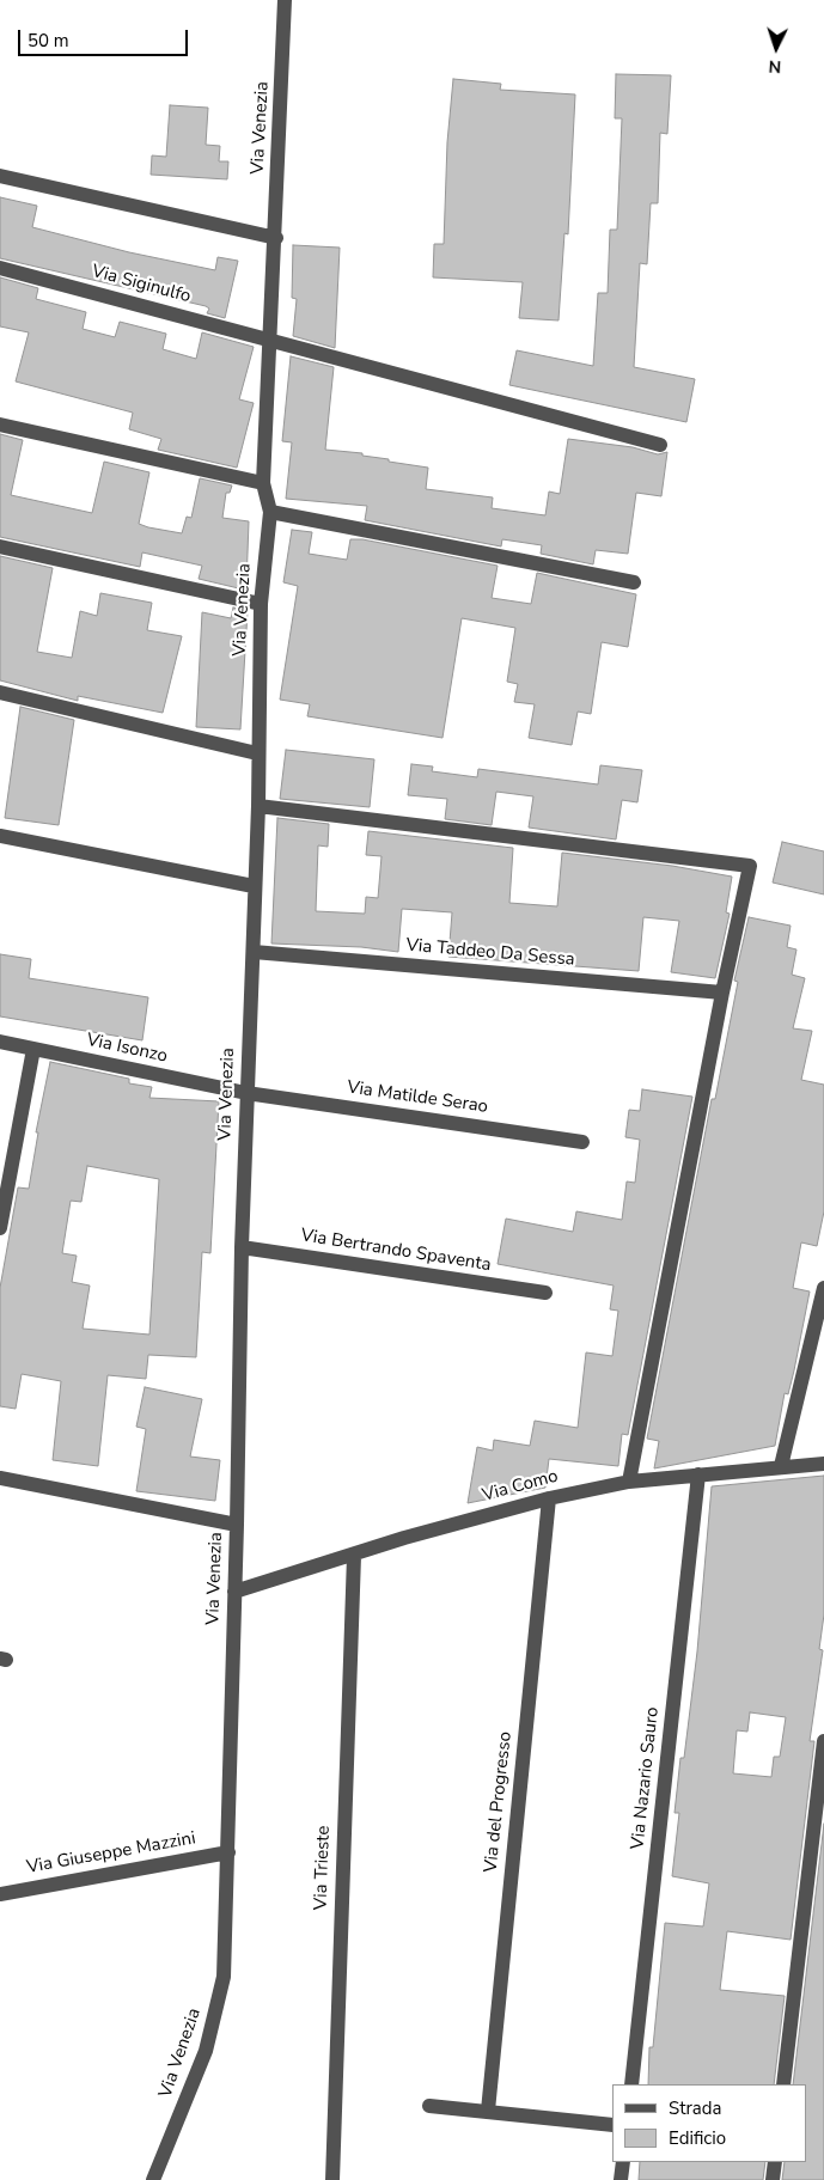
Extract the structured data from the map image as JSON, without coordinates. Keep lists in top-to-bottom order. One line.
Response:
{"streets":{"street":["Via Venezia","Via Siginulfo","Via Taddeo Da Sessa","Via Isonzo","Via Matilde Serao","Via Bertrando Spaventa","Via Como","Via Nazario Sauro","Via del Progresso","Via Giuseppe Mazzini","Via Trieste"]},"crossings":[["Via Venezia","Via Siginulfo"],["Via Venezia","Via Taddeo Da Sessa"],["Via Venezia","Via Isonzo"],["Via Venezia","Via Matilde Serao"],["Via Venezia","Via Bertrando Spaventa"],["Via Venezia","Via Como"],["Via Venezia","Via Giuseppe Mazzini"],["Via Isonzo","Via Matilde Serao"],["Via Como","Via Nazario Sauro"],["Via Como","Via del Progresso"],["Via Como","Via Trieste"]],"legend":["Strada","Edificio"],"scale_bar":"50 m","north":"bottom"}
